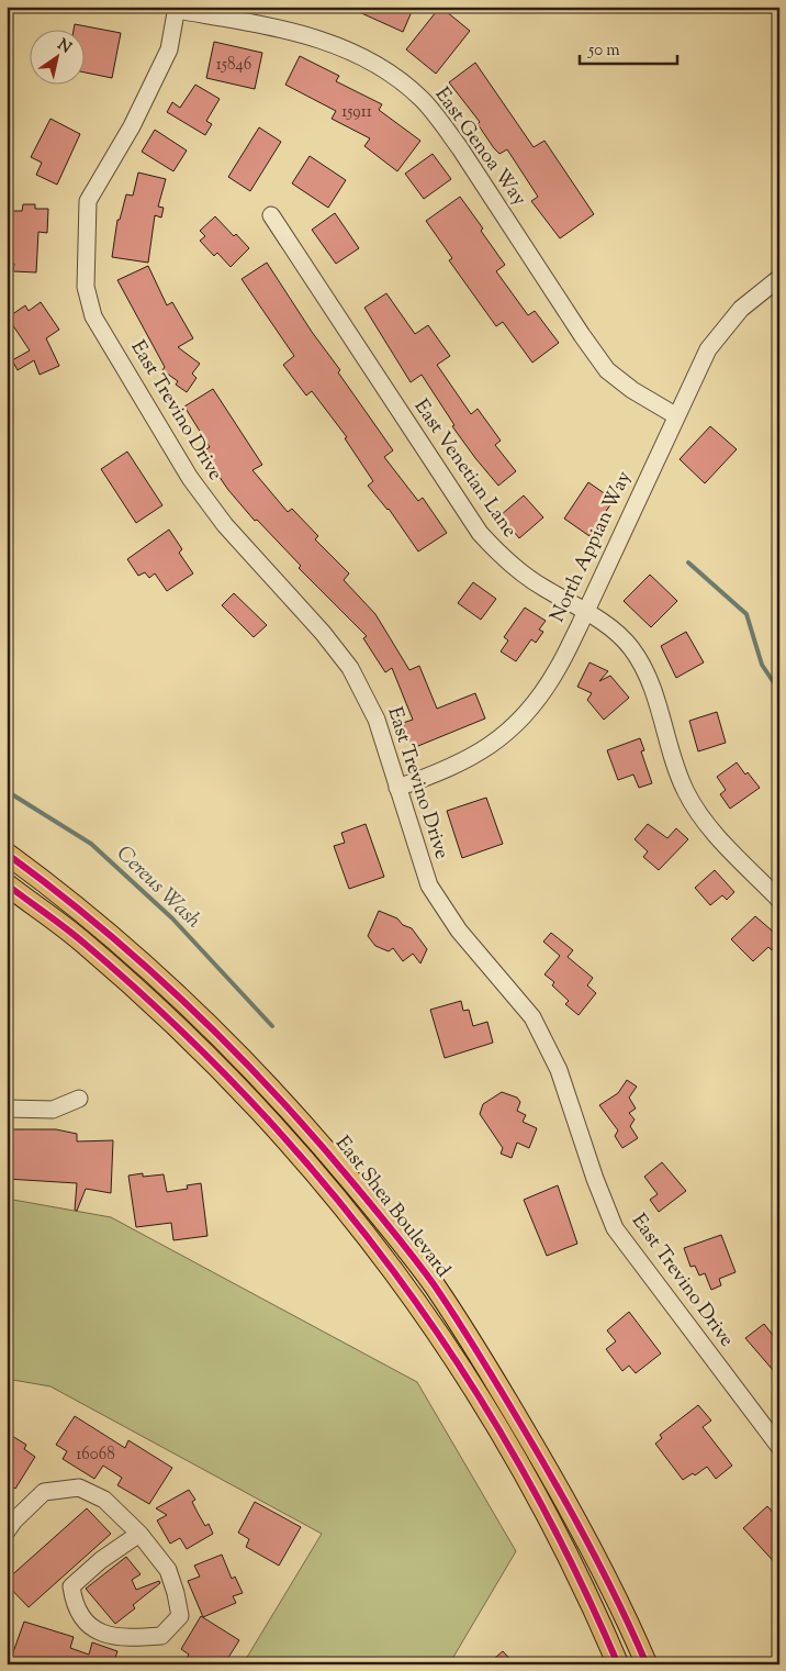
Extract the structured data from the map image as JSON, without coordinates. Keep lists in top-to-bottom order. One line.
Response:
{"streets":{"main road":["East Shea Boulevard"],"street":["East Genoa Way","East Trevino Drive","East Venetian Lane","North Appian Way"]},"crossings":[["East Genoa Way","East Trevino Drive"],["East Genoa Way","North Appian Way"],["East Trevino Drive","North Appian Way"],["East Venetian Lane","North Appian Way"]],"water":["Cereus Wash"],"house_numbers":["15846","15911","16068"],"scale_bar":"50 m","north":"top right"}
